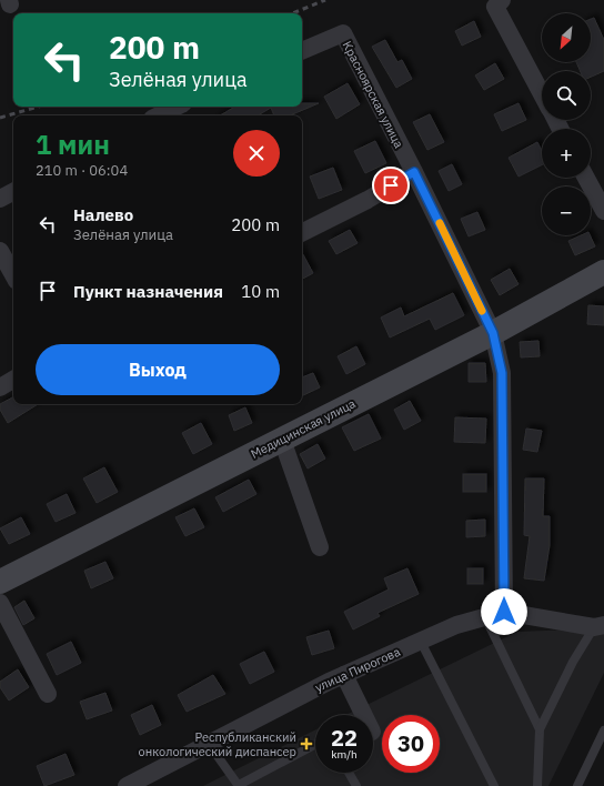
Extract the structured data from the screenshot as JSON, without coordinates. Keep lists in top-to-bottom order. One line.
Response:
{"streets":{"street":["Красноярская улица","Медицинская улица","улица Пирогова"]},"crossings":[["Красноярская улица","Медицинская улица"],["Красноярская улица","улица Пирогова"]],"places":{"health":["Республиканский онкологический диспансер"]},"north":"bottom left","page":{"map_buttons":["+","−"],"turn":["200 m","Зелёная улица"],"heading":["1 мин","210 m · 06:04"],"list":[{"name":"Налево","note":"Зелёная улица","value":"200 m"},{"name":"Пункт назначения","value":"10 m"}],"buttons":"Выход","speed":"22 km/h","limit":"30"}}
